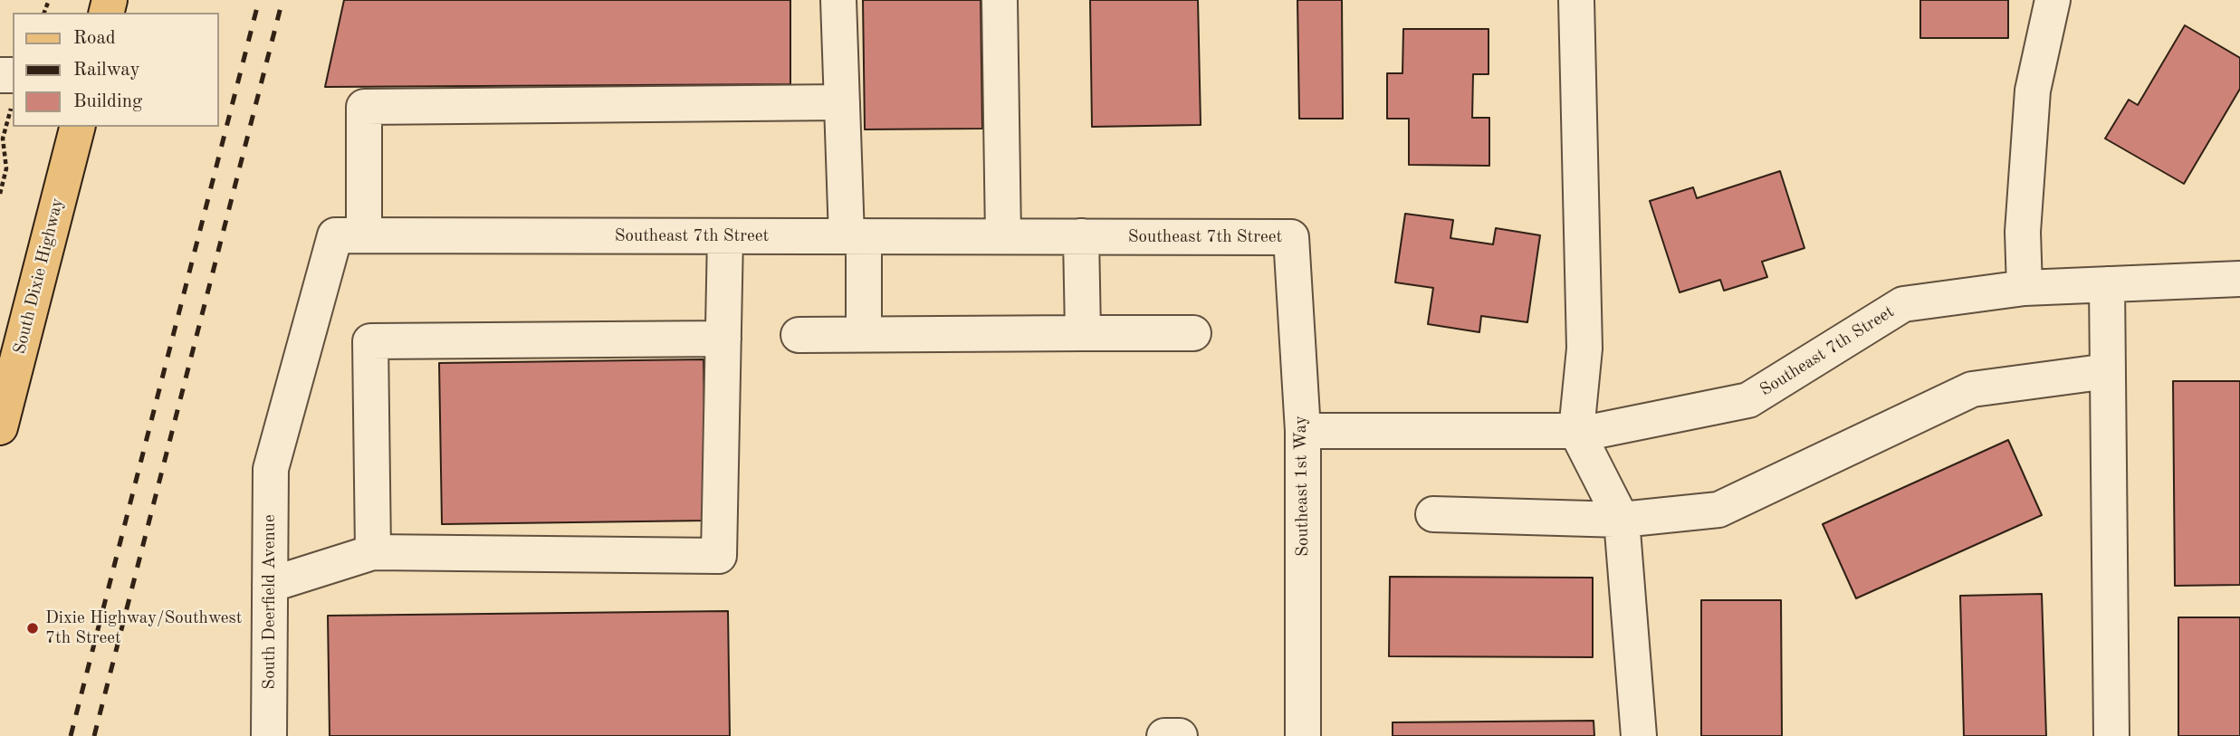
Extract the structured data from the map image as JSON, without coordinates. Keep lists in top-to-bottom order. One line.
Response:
{"streets":{"main road":["South Dixie Highway"],"street":["Southeast 7th Street","Southeast 1st Way","South Deerfield Avenue"]},"crossings":[["Southeast 7th Street","Southeast 1st Way"],["Southeast 7th Street","South Deerfield Avenue"]],"places":["Dixie Highway/Southwest 7th Street"],"legend":["Road","Railway","Building"]}
